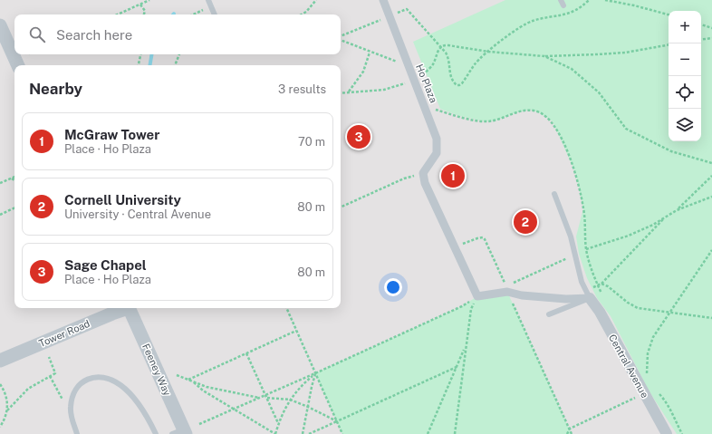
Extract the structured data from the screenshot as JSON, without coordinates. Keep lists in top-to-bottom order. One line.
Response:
{"streets":{"street":["Ho Plaza","Tower Road","Central Avenue","Feeney Way"]},"page":{"map_buttons":["+","−"],"search":"Search here","heading":["Nearby","3 results"],"list":[{"mark":"1","name":"McGraw Tower","note":"Place · Ho Plaza","value":"70 m"},{"mark":"2","name":"Cornell University","note":"University · Central Avenue","value":"80 m"},{"mark":"3","name":"Sage Chapel","note":"Place · Ho Plaza","value":"80 m"}],"pins":["3","1","2"]}}
